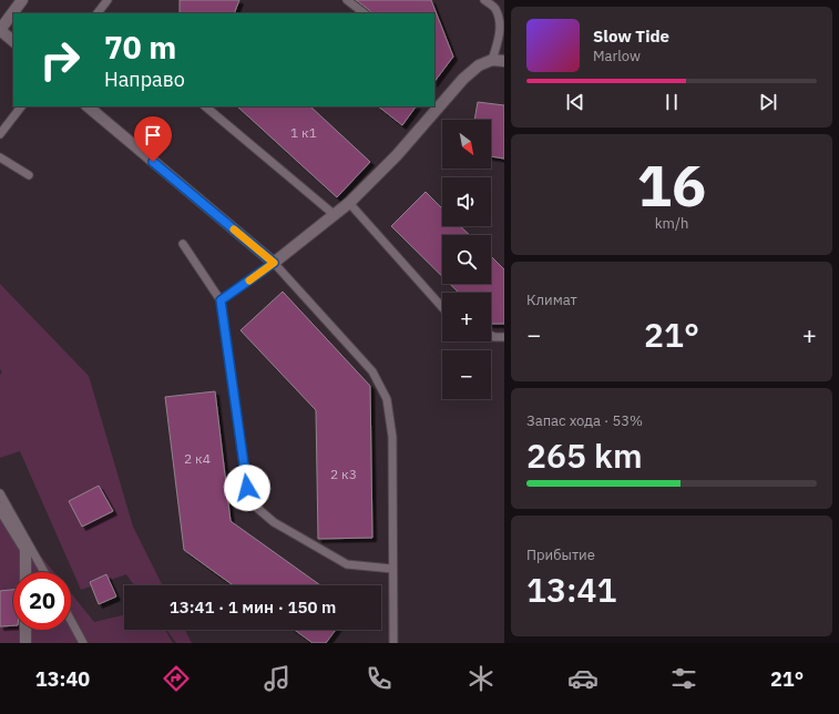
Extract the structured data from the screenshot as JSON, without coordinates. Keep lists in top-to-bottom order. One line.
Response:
{"house_numbers":["1 к1","2 к4","2 к3"],"north":"bottom right","page":{"turn":["70 m","Направо"],"song":["Slow Tide","Marlow"],"map_buttons":["+","−"],"tile":[["16","km/h"],"Климат",["Запас хода · 53%","265 km"],["Прибытие","13:41"]],"heat":["−","21°","+"],"limit":"20","trip":"13:41 · 1 мин · 150 m","tabs":["13:40","21°"]}}
